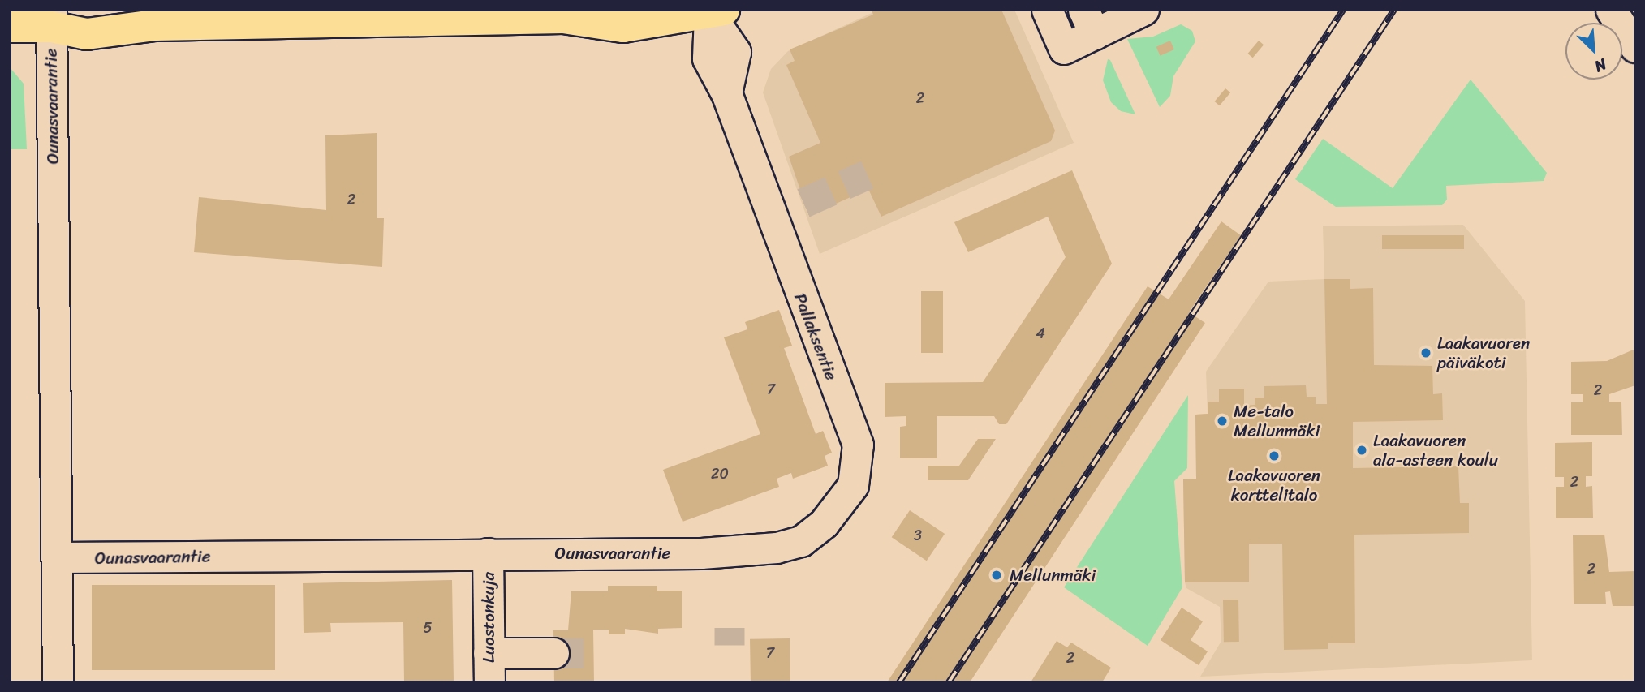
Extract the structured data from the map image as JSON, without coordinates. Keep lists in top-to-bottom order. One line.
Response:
{"streets":{"street":["Ounasvaarantie","Pallaksentie","Luostonkuja"]},"crossings":[["Ounasvaarantie","Pallaksentie"],["Ounasvaarantie","Luostonkuja"]],"places":["Laakavuoren päiväkoti","Me-talo Mellunmäki","Laakavuoren ala-asteen koulu","Laakavuoren korttelitalo","Mellunmäki"],"house_numbers":["2","2","4","7","2","20","2","3","2","5","7","2"],"north":"bottom right"}
